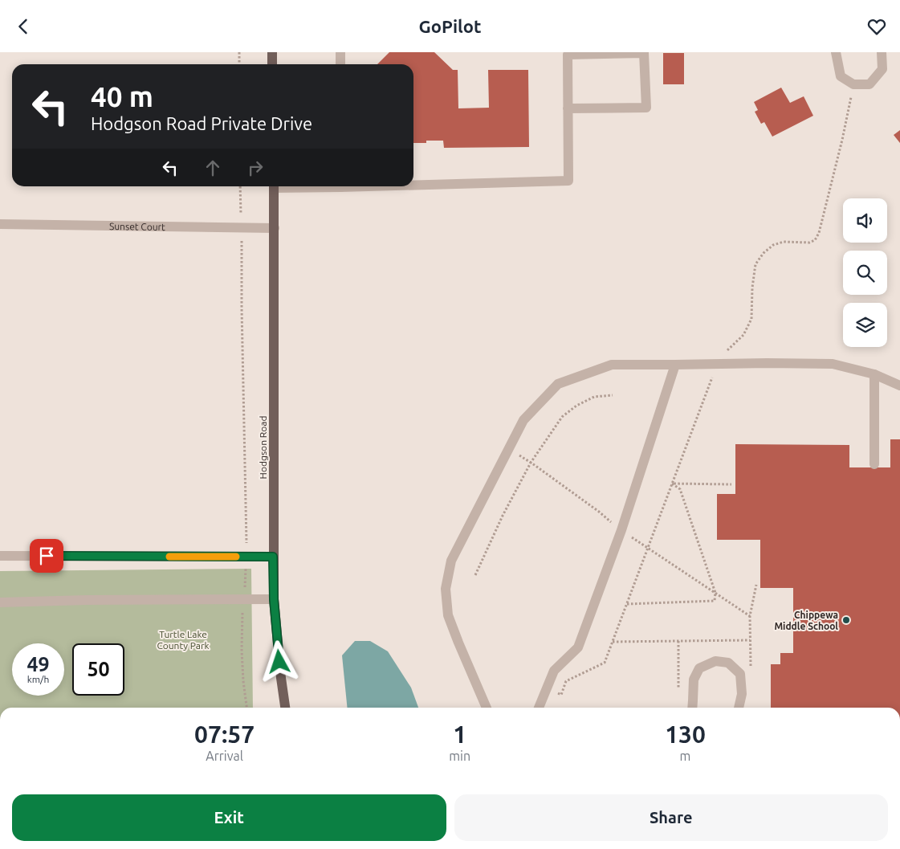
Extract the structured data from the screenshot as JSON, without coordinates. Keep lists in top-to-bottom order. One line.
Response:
{"streets":{"main road":["Hodgson Road"],"street":["Sunset Court"]},"crossings":[["Sunset Court","Hodgson Road"]],"parks":["Turtle Lake County Park"],"places":["Chippewa Middle School"],"page":{"header":"GoPilot","turn":["40 m","Hodgson Road Private Drive"],"speed":"49 km/h","limit":"50","eta":["07:57","Arrival","1","min","130","m"],"buttons":["Exit","Share"]}}
